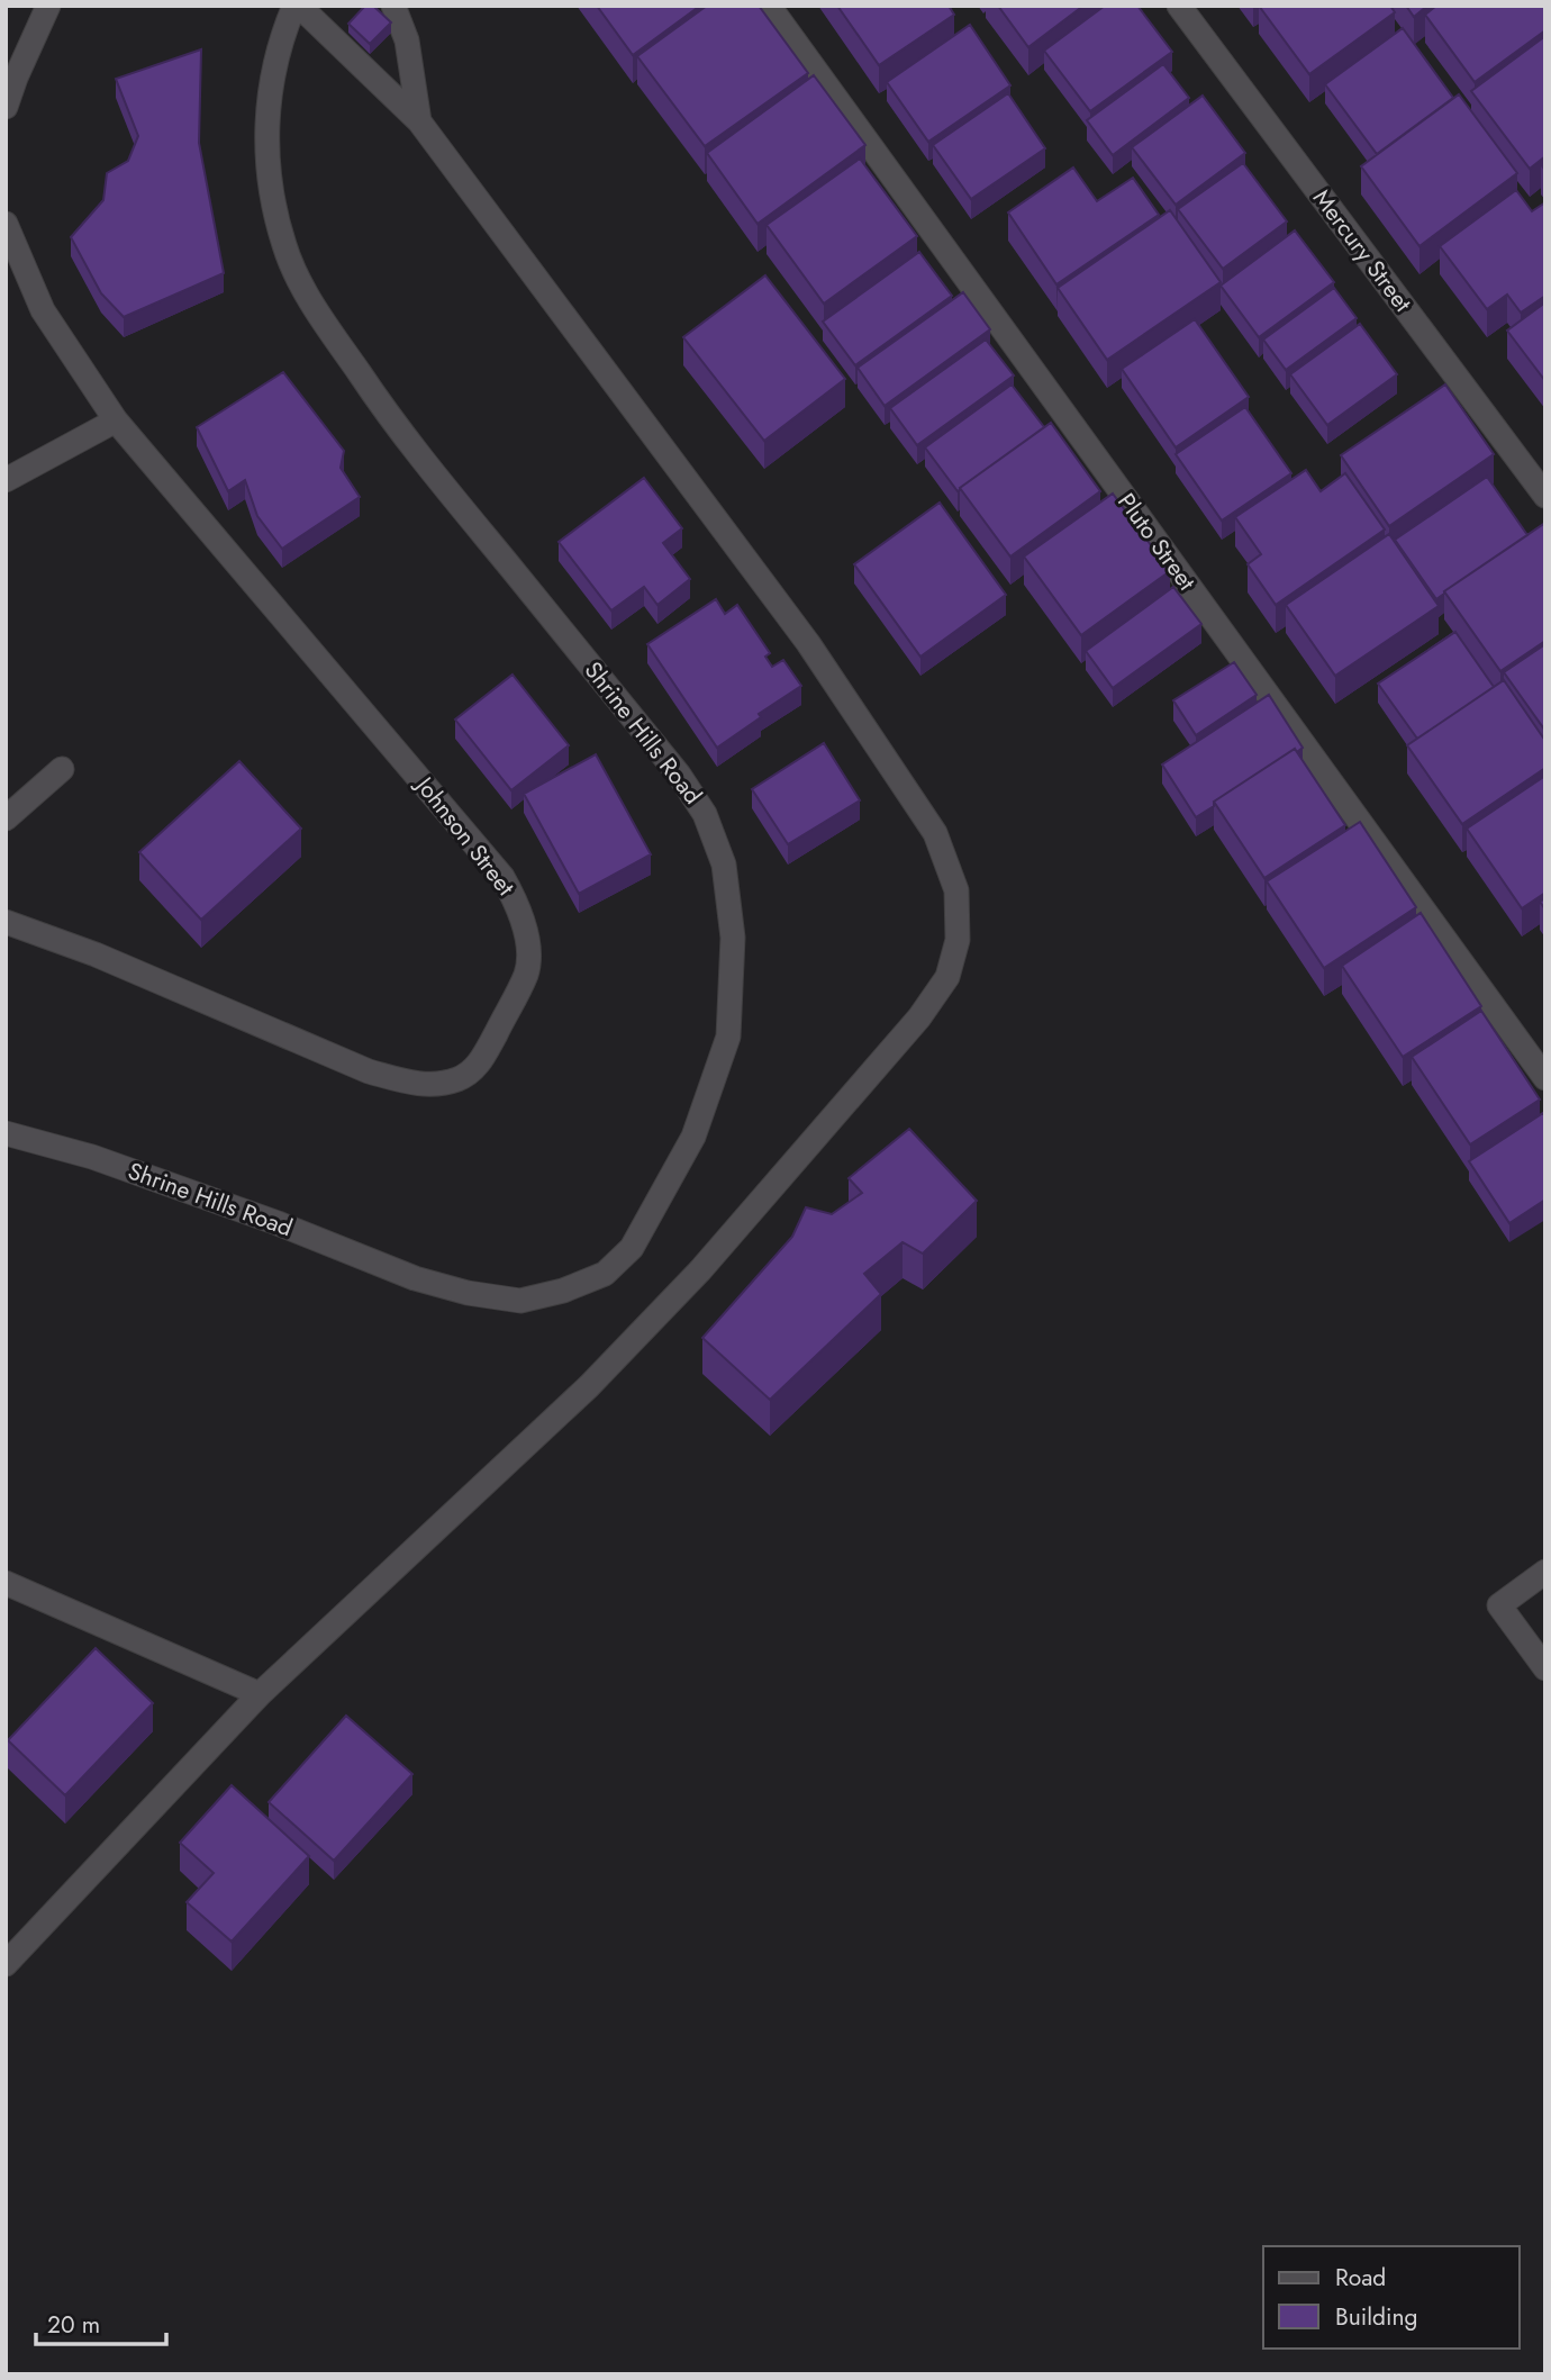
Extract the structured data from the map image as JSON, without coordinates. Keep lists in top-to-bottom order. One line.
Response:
{"streets":{"street":["Mercury Street","Pluto Street","Shrine Hills Road","Johnson Street"]},"legend":["Road","Building"],"scale_bar":"20 m"}
